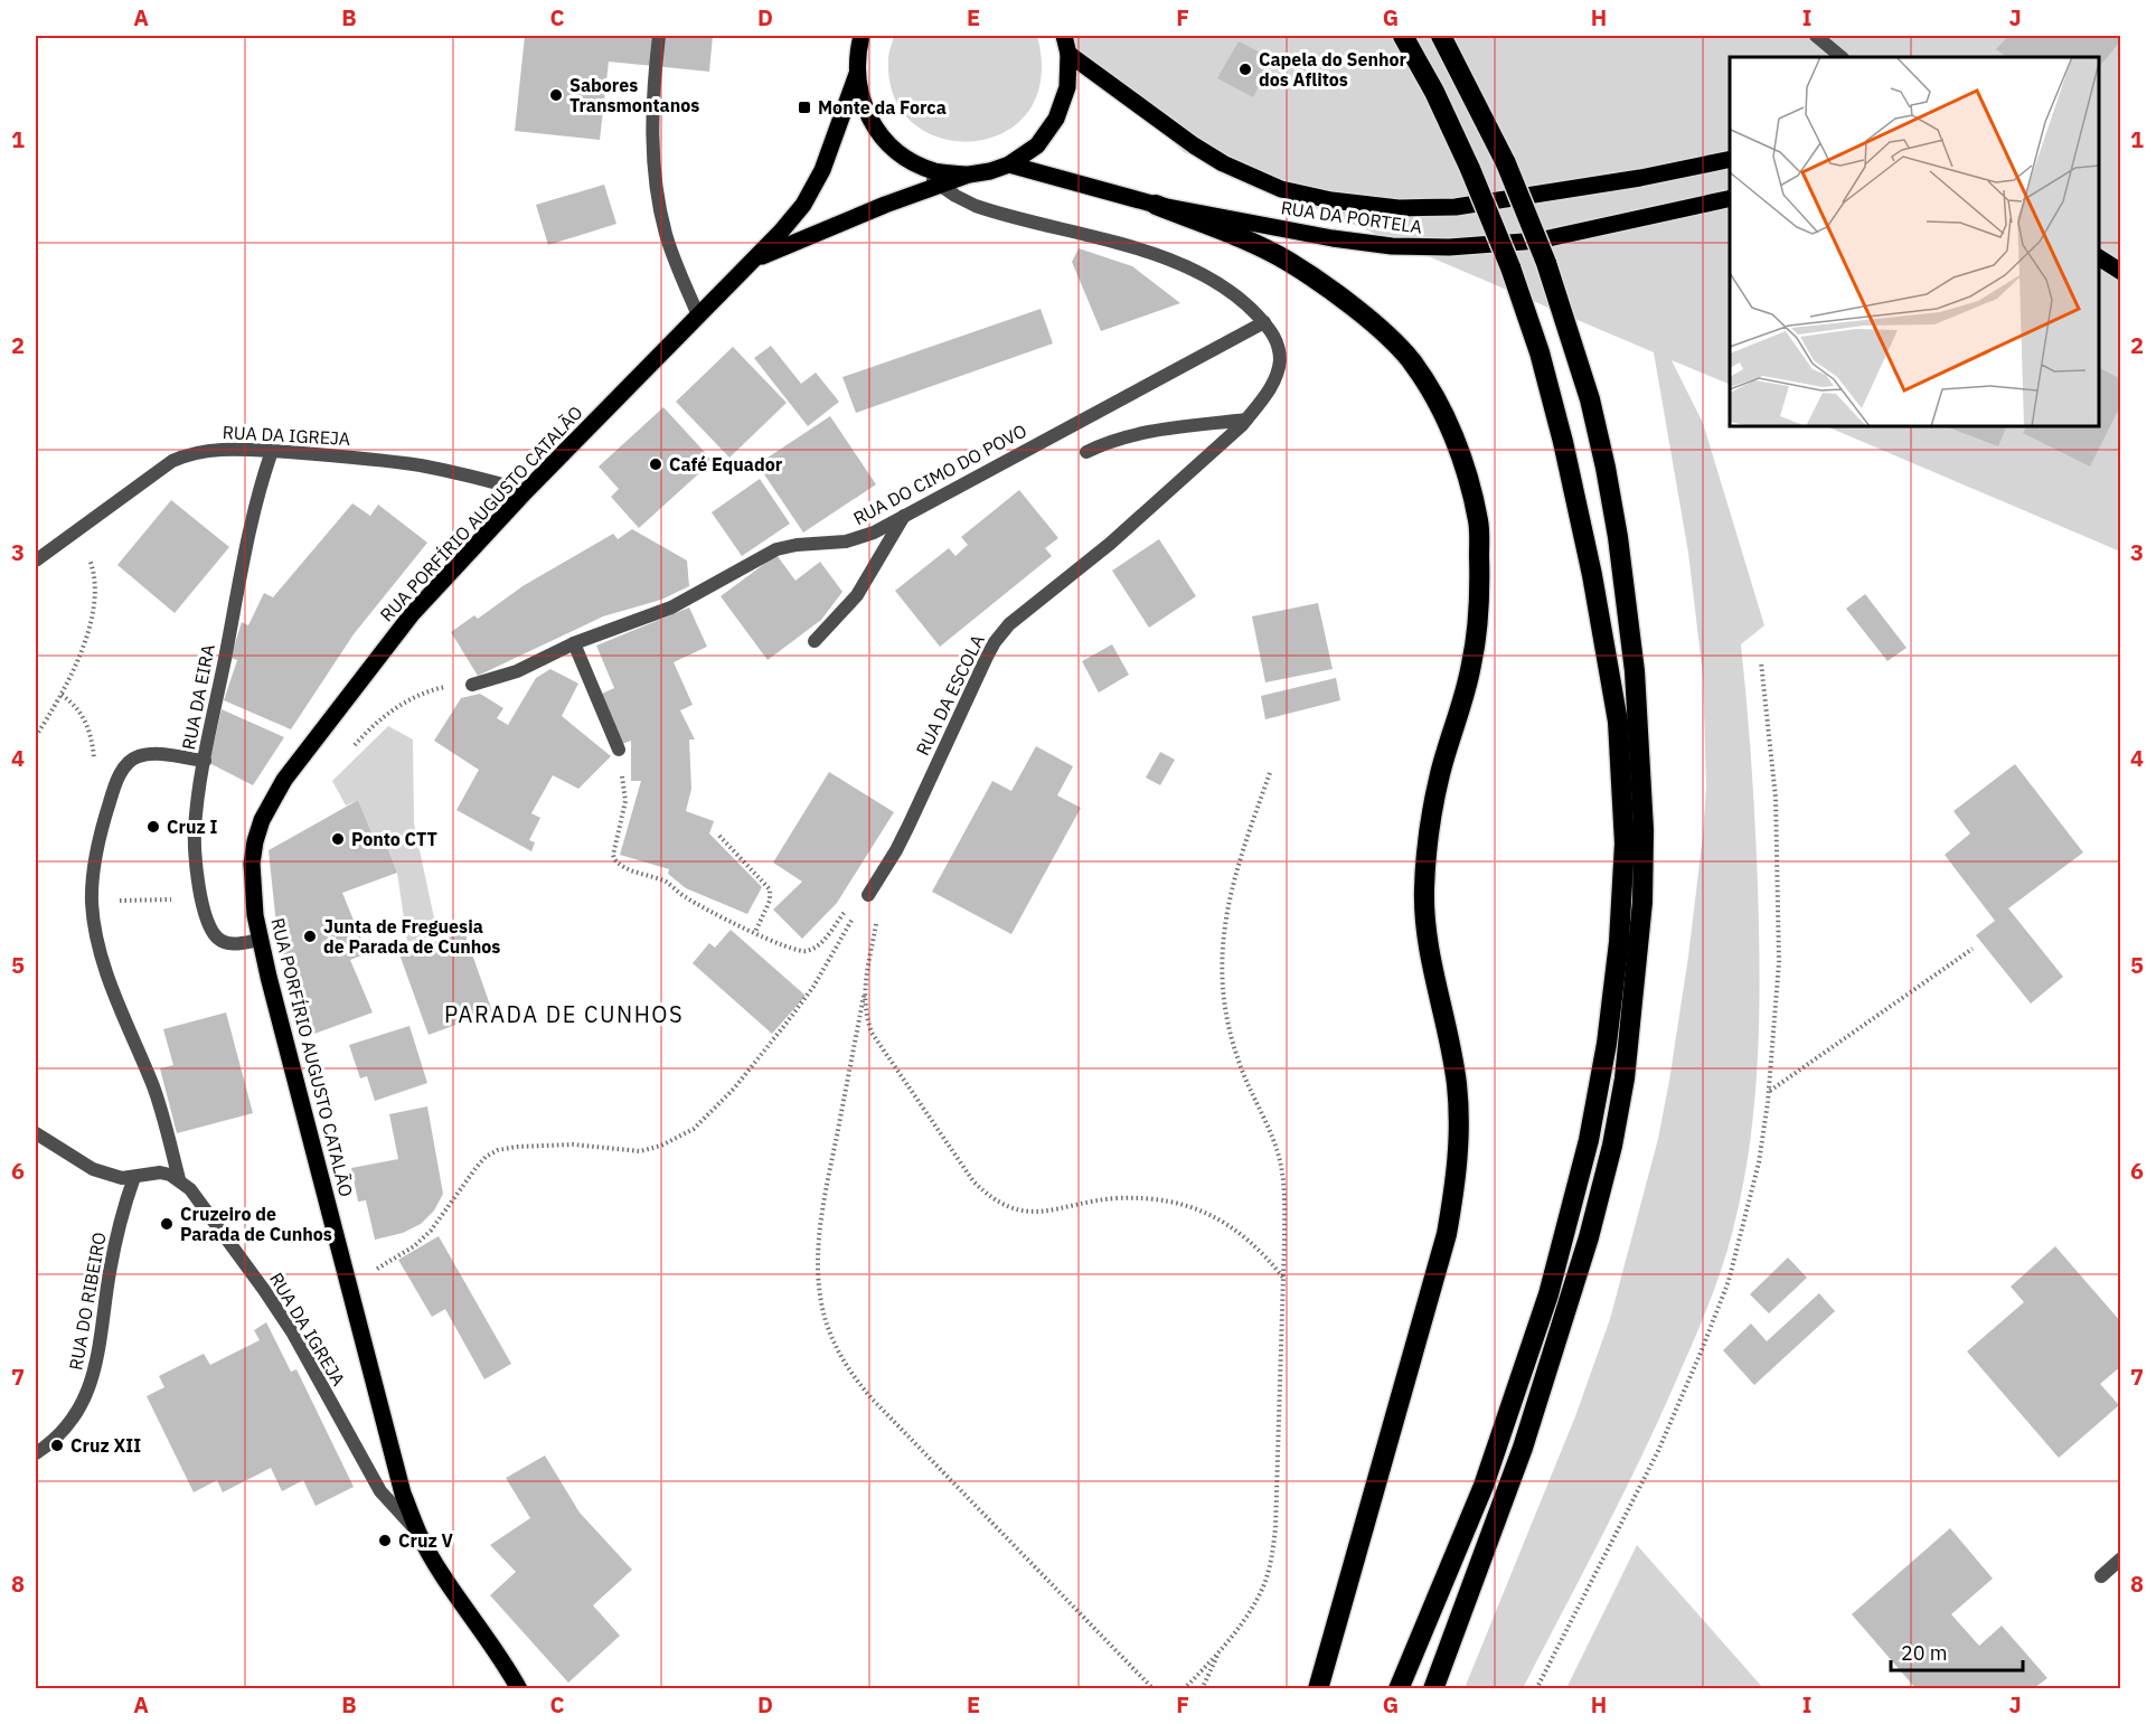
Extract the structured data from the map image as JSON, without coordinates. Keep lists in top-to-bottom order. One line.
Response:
{"streets":{"main road":["RUA DA PORTELA","RUA PORFÍRIO AUGUSTO CATALÃO"],"street":["RUA DA IGREJA","RUA DO CIMO DO POVO","RUA DA ESCOLA","RUA DA EIRA","RUA DO RIBEIRO"]},"crossings":[["RUA DA IGREJA","RUA PORFÍRIO AUGUSTO CATALÃO"],["RUA DA IGREJA","RUA DA EIRA"],["RUA DO CIMO DO POVO","RUA DA ESCOLA"]],"districts":["PARADA DE CUNHOS"],"places":{"other":["Capela do Senhor dos Aflitos","Sabores Transmontanos","Café Equador","Cruz I","Ponto CTT","Junta de Freguesia de Parada de Cunhos","Cruzeiro de Parada de Cunhos","Cruz XII","Cruz V"],"transit":["Monte da Forca"]},"scale_bar":"20 m","grid":{"columns":["A","B","C","D","E","F","G","H","I","J"],"rows":["1","2","3","4","5","6","7","8"]}}
